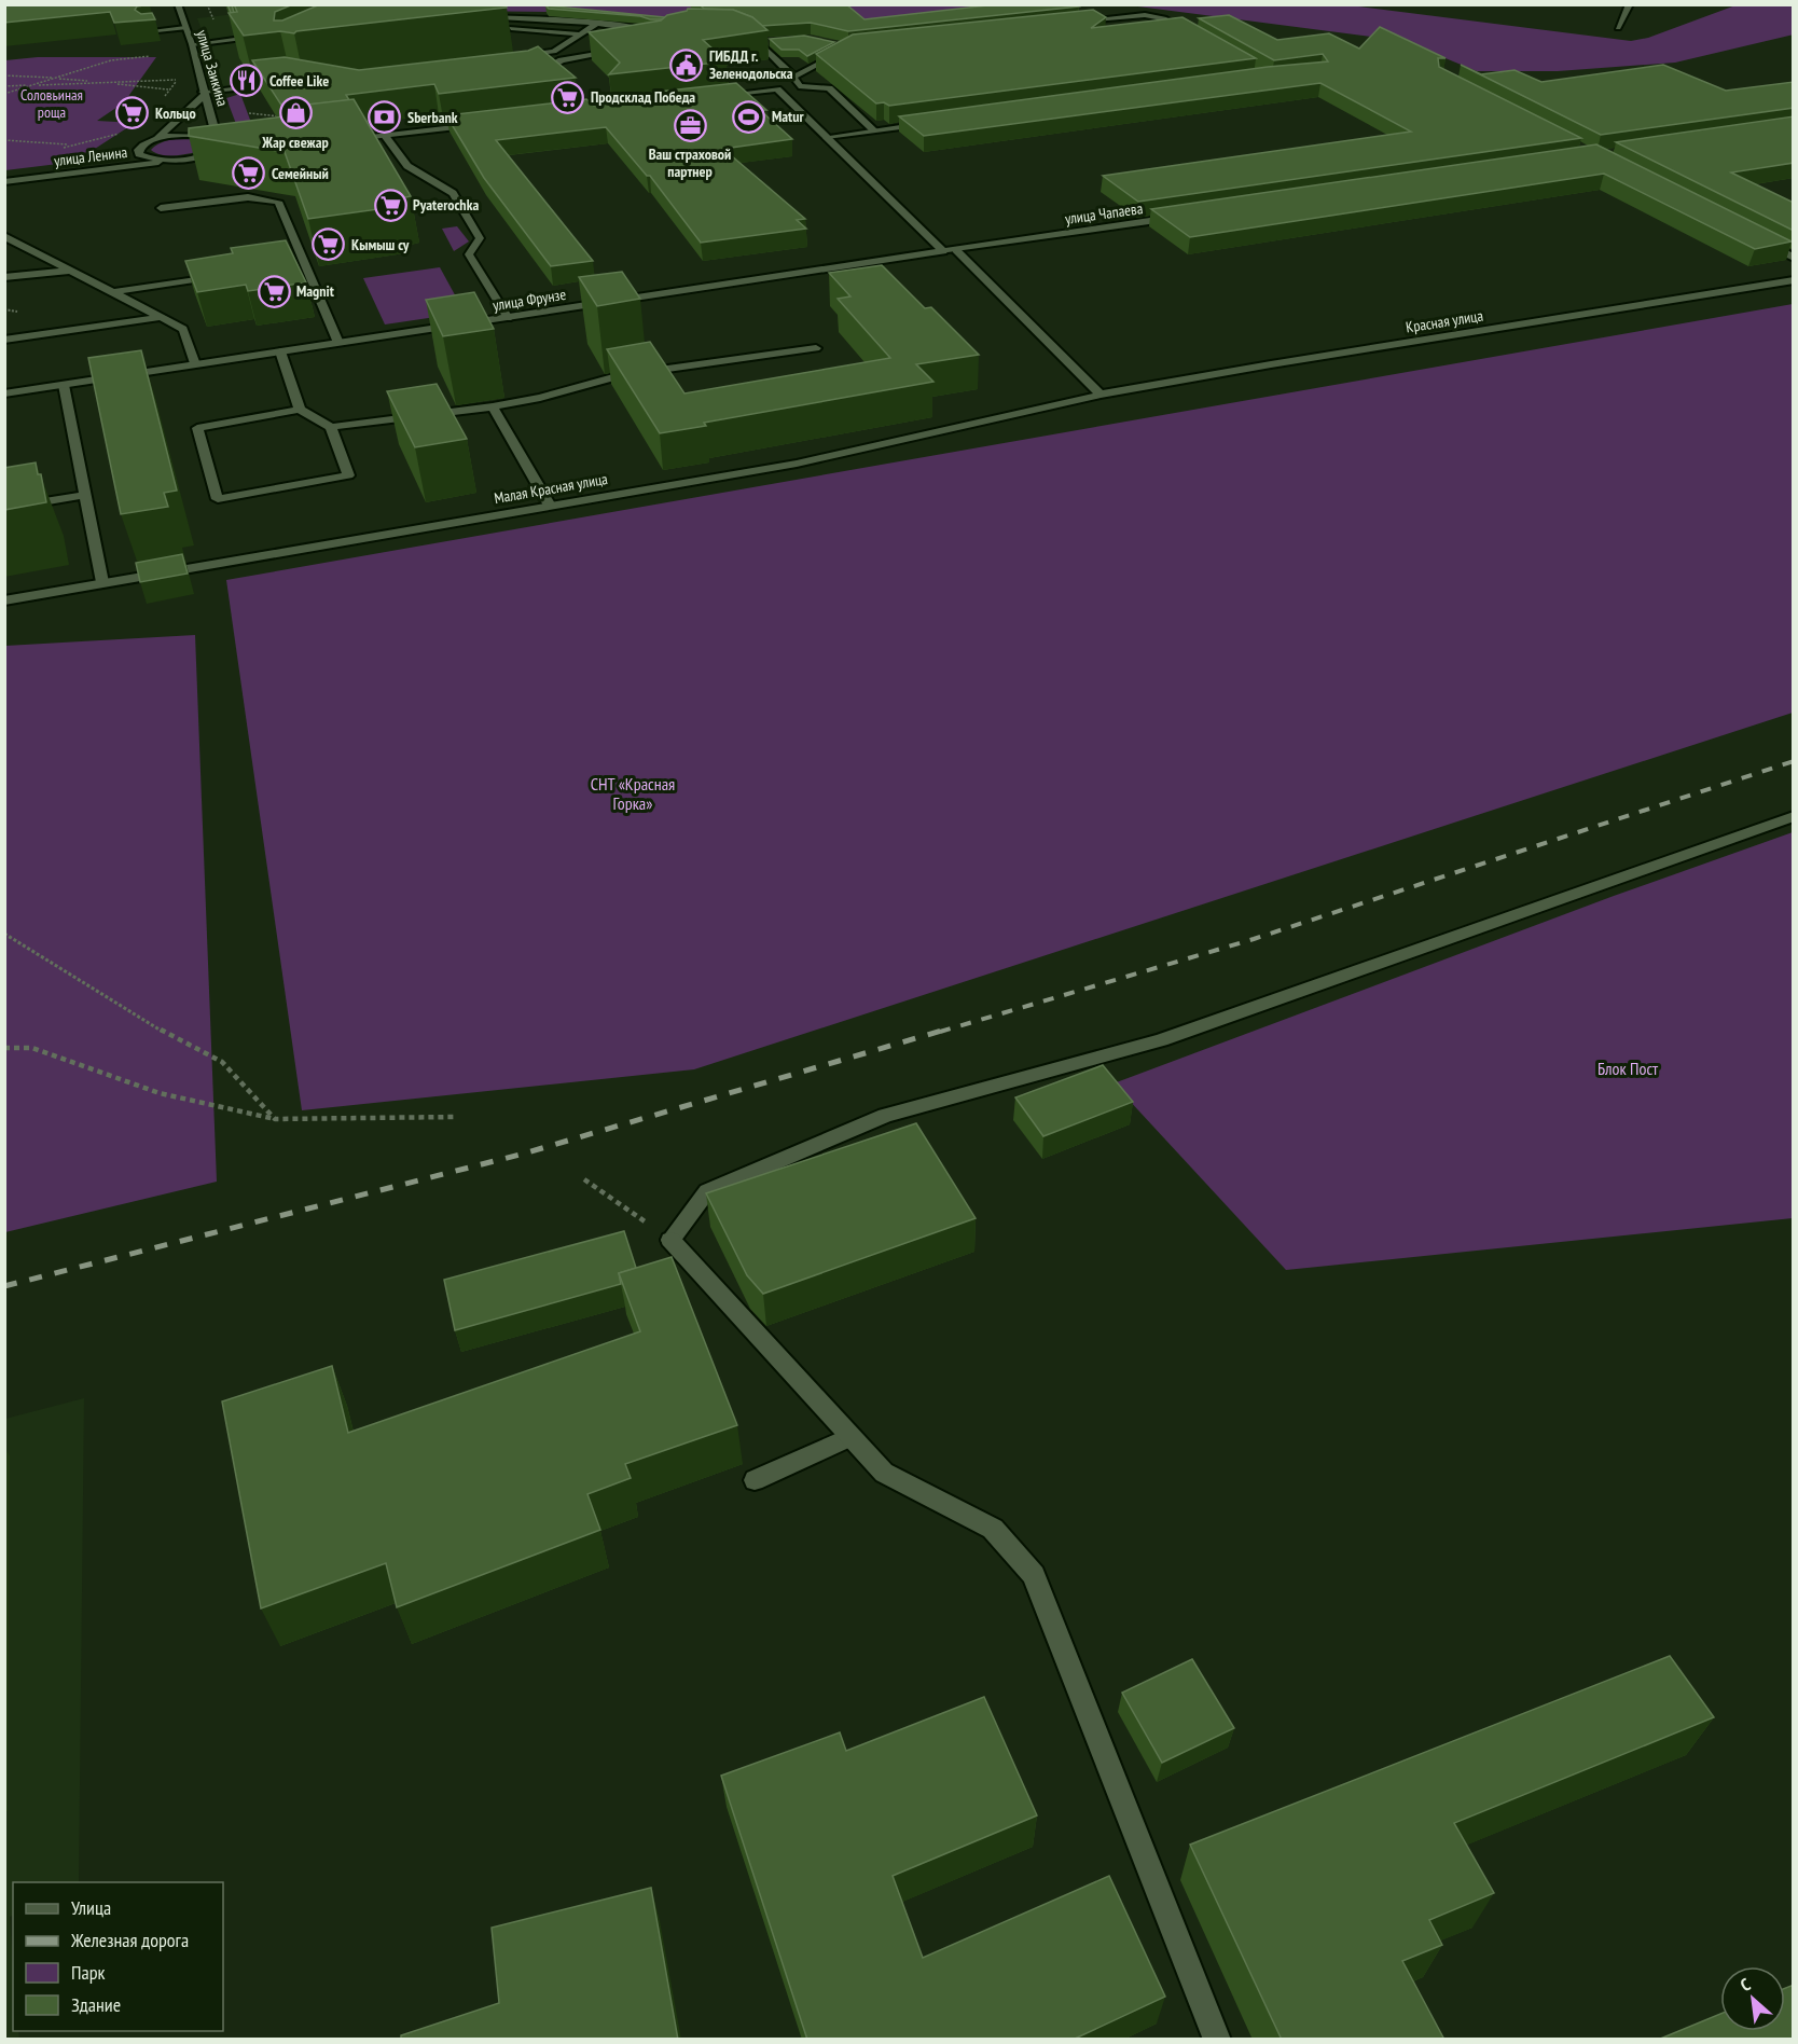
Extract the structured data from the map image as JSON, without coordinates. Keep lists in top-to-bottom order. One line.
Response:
{"streets":{"street":["улица Заикина","улица Ленина","улица Чапаева","улица Фрунзе","Красная улица","Малая Красная улица"]},"crossings":[["улица Чапаева","улица Фрунзе"],["Красная улица","Малая Красная улица"]],"parks":["Соловьиная роща","СНТ «Красная Горка»","Блок Пост"],"places":{"public building":["ГИБДД г. Зеленодольска"],"restaurant":["Coffee Like"],"supermarket":["Продсклад Победа","Кольцо","Семейный","Pyaterochka","Кымыш су","Magnit"],"shop":["Жар свежар"],"sports":["Matur"],"bank":["Sberbank"],"office":["Ваш страховой партнер"]},"legend":["Улица","Железная дорога","Парк","Здание"],"north":"top left"}
